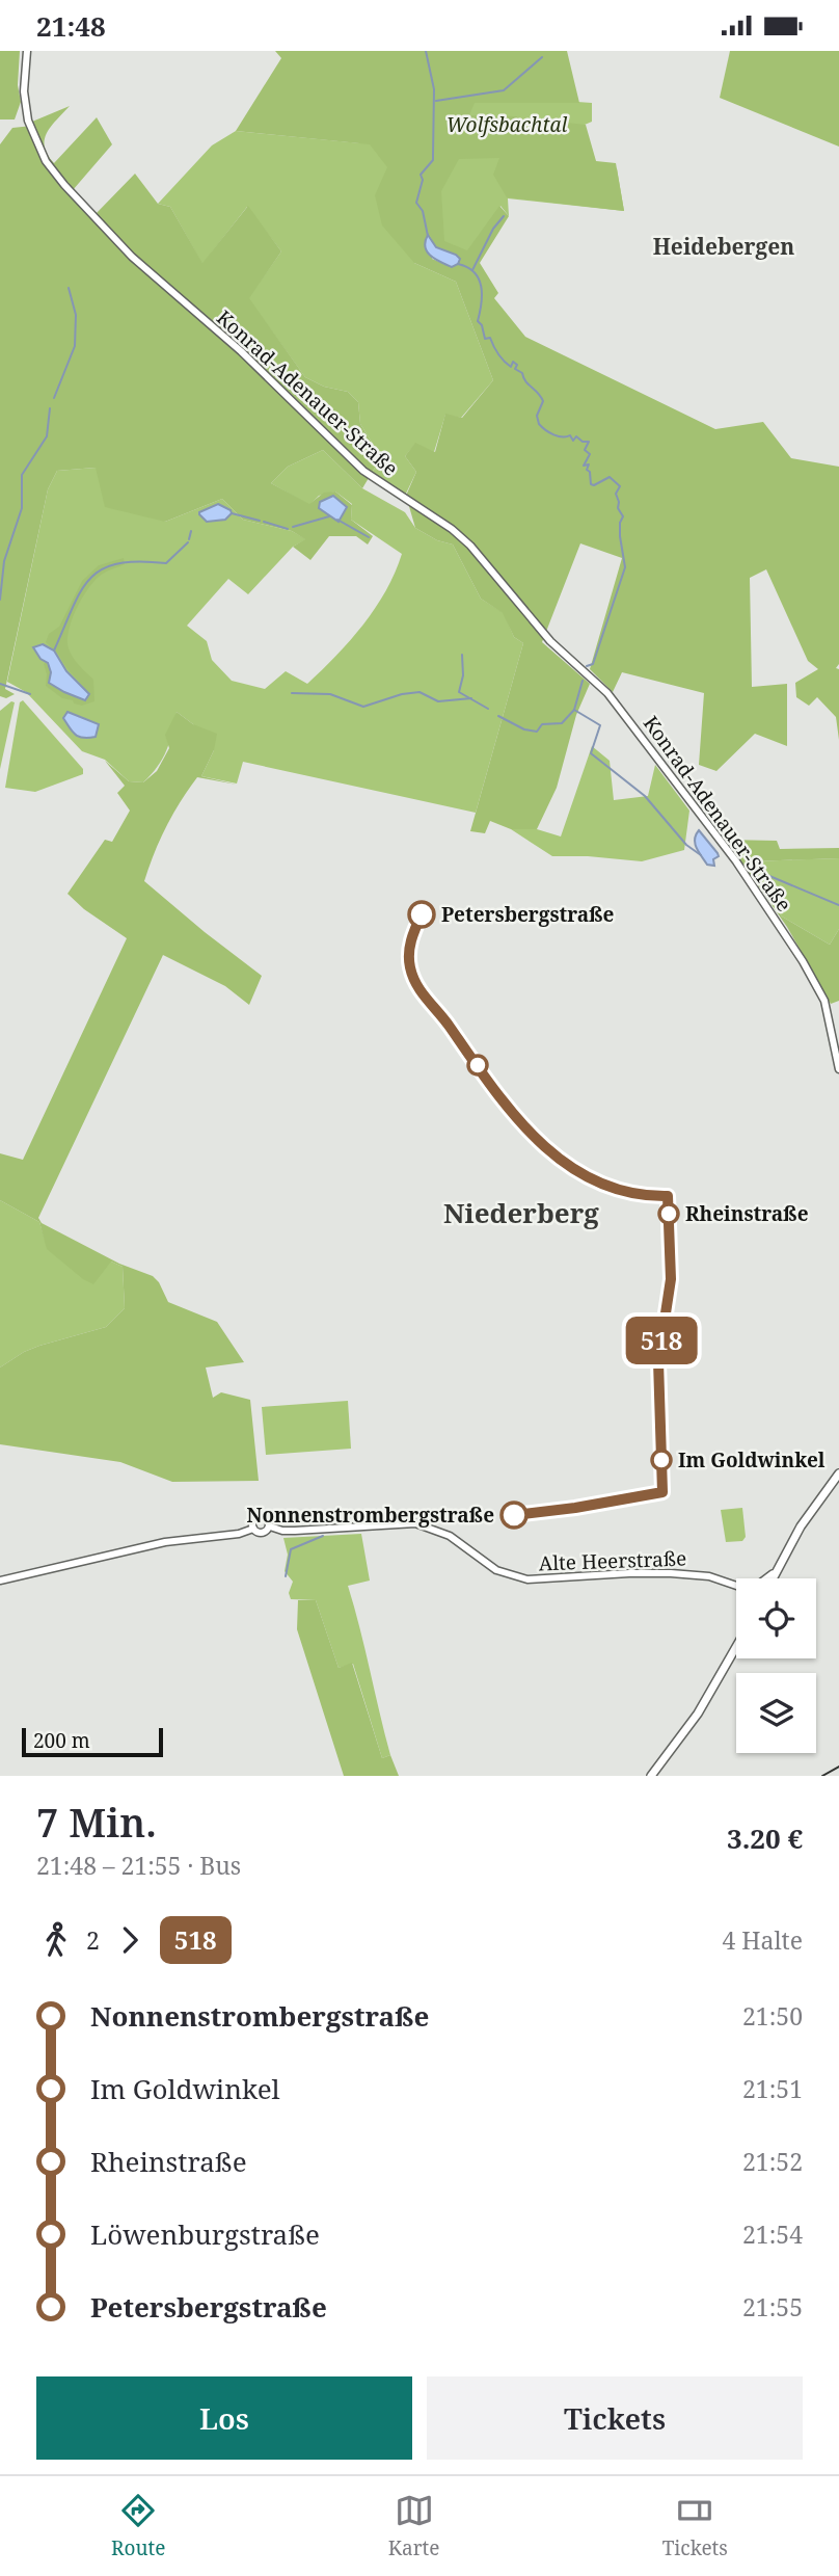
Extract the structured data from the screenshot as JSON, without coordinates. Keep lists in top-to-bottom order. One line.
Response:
{"streets":{"street":["Konrad-Adenauer-Straße","Alte Heerstraße"]},"districts":["Heidebergen","Niederberg"],"parks":["Wolfsbachtal"],"places":["Petersbergstraße","Rheinstraße","Im Goldwinkel","Nonnenstrombergstraße"],"lines":["bus line 518"],"scale_bar":"200 m","page":{"status":"21:48","on_map":"518","scale":"200 m","heading":["7 Min.","21:48 – 21:55 · Bus","3.20 €"],"legs":["2","518","4 Halte"],"list":[{"name":"Nonnenstrombergstraße","value":"21:50"},{"name":"Im Goldwinkel","value":"21:51"},{"name":"Rheinstraße","value":"21:52"},{"name":"Löwenburgstraße","value":"21:54"},{"name":"Petersbergstraße","value":"21:55"}],"buttons":["Los","Tickets"],"tabs":["Route","Karte","Tickets"]}}
